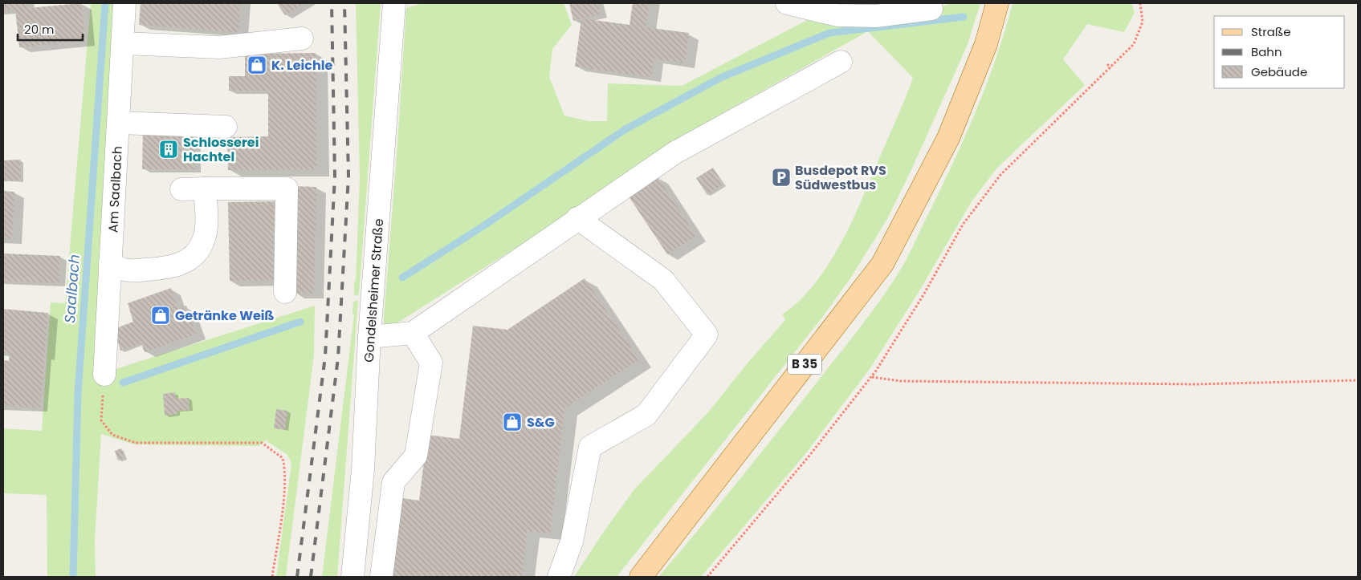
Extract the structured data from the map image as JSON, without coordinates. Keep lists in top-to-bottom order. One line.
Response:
{"streets":{"main road":["B 35"],"street":["Am Saalbach","Gondelsheimer Straße"]},"water":["Saalbach"],"places":{"shop":["K. Leichle","Getränke Weiß","S&G"],"building":["Schlosserei Hachtel"],"parking":["Busdepot RVS Südwestbus"]},"legend":["Straße","Bahn","Gebäude"],"scale_bar":"20 m"}
